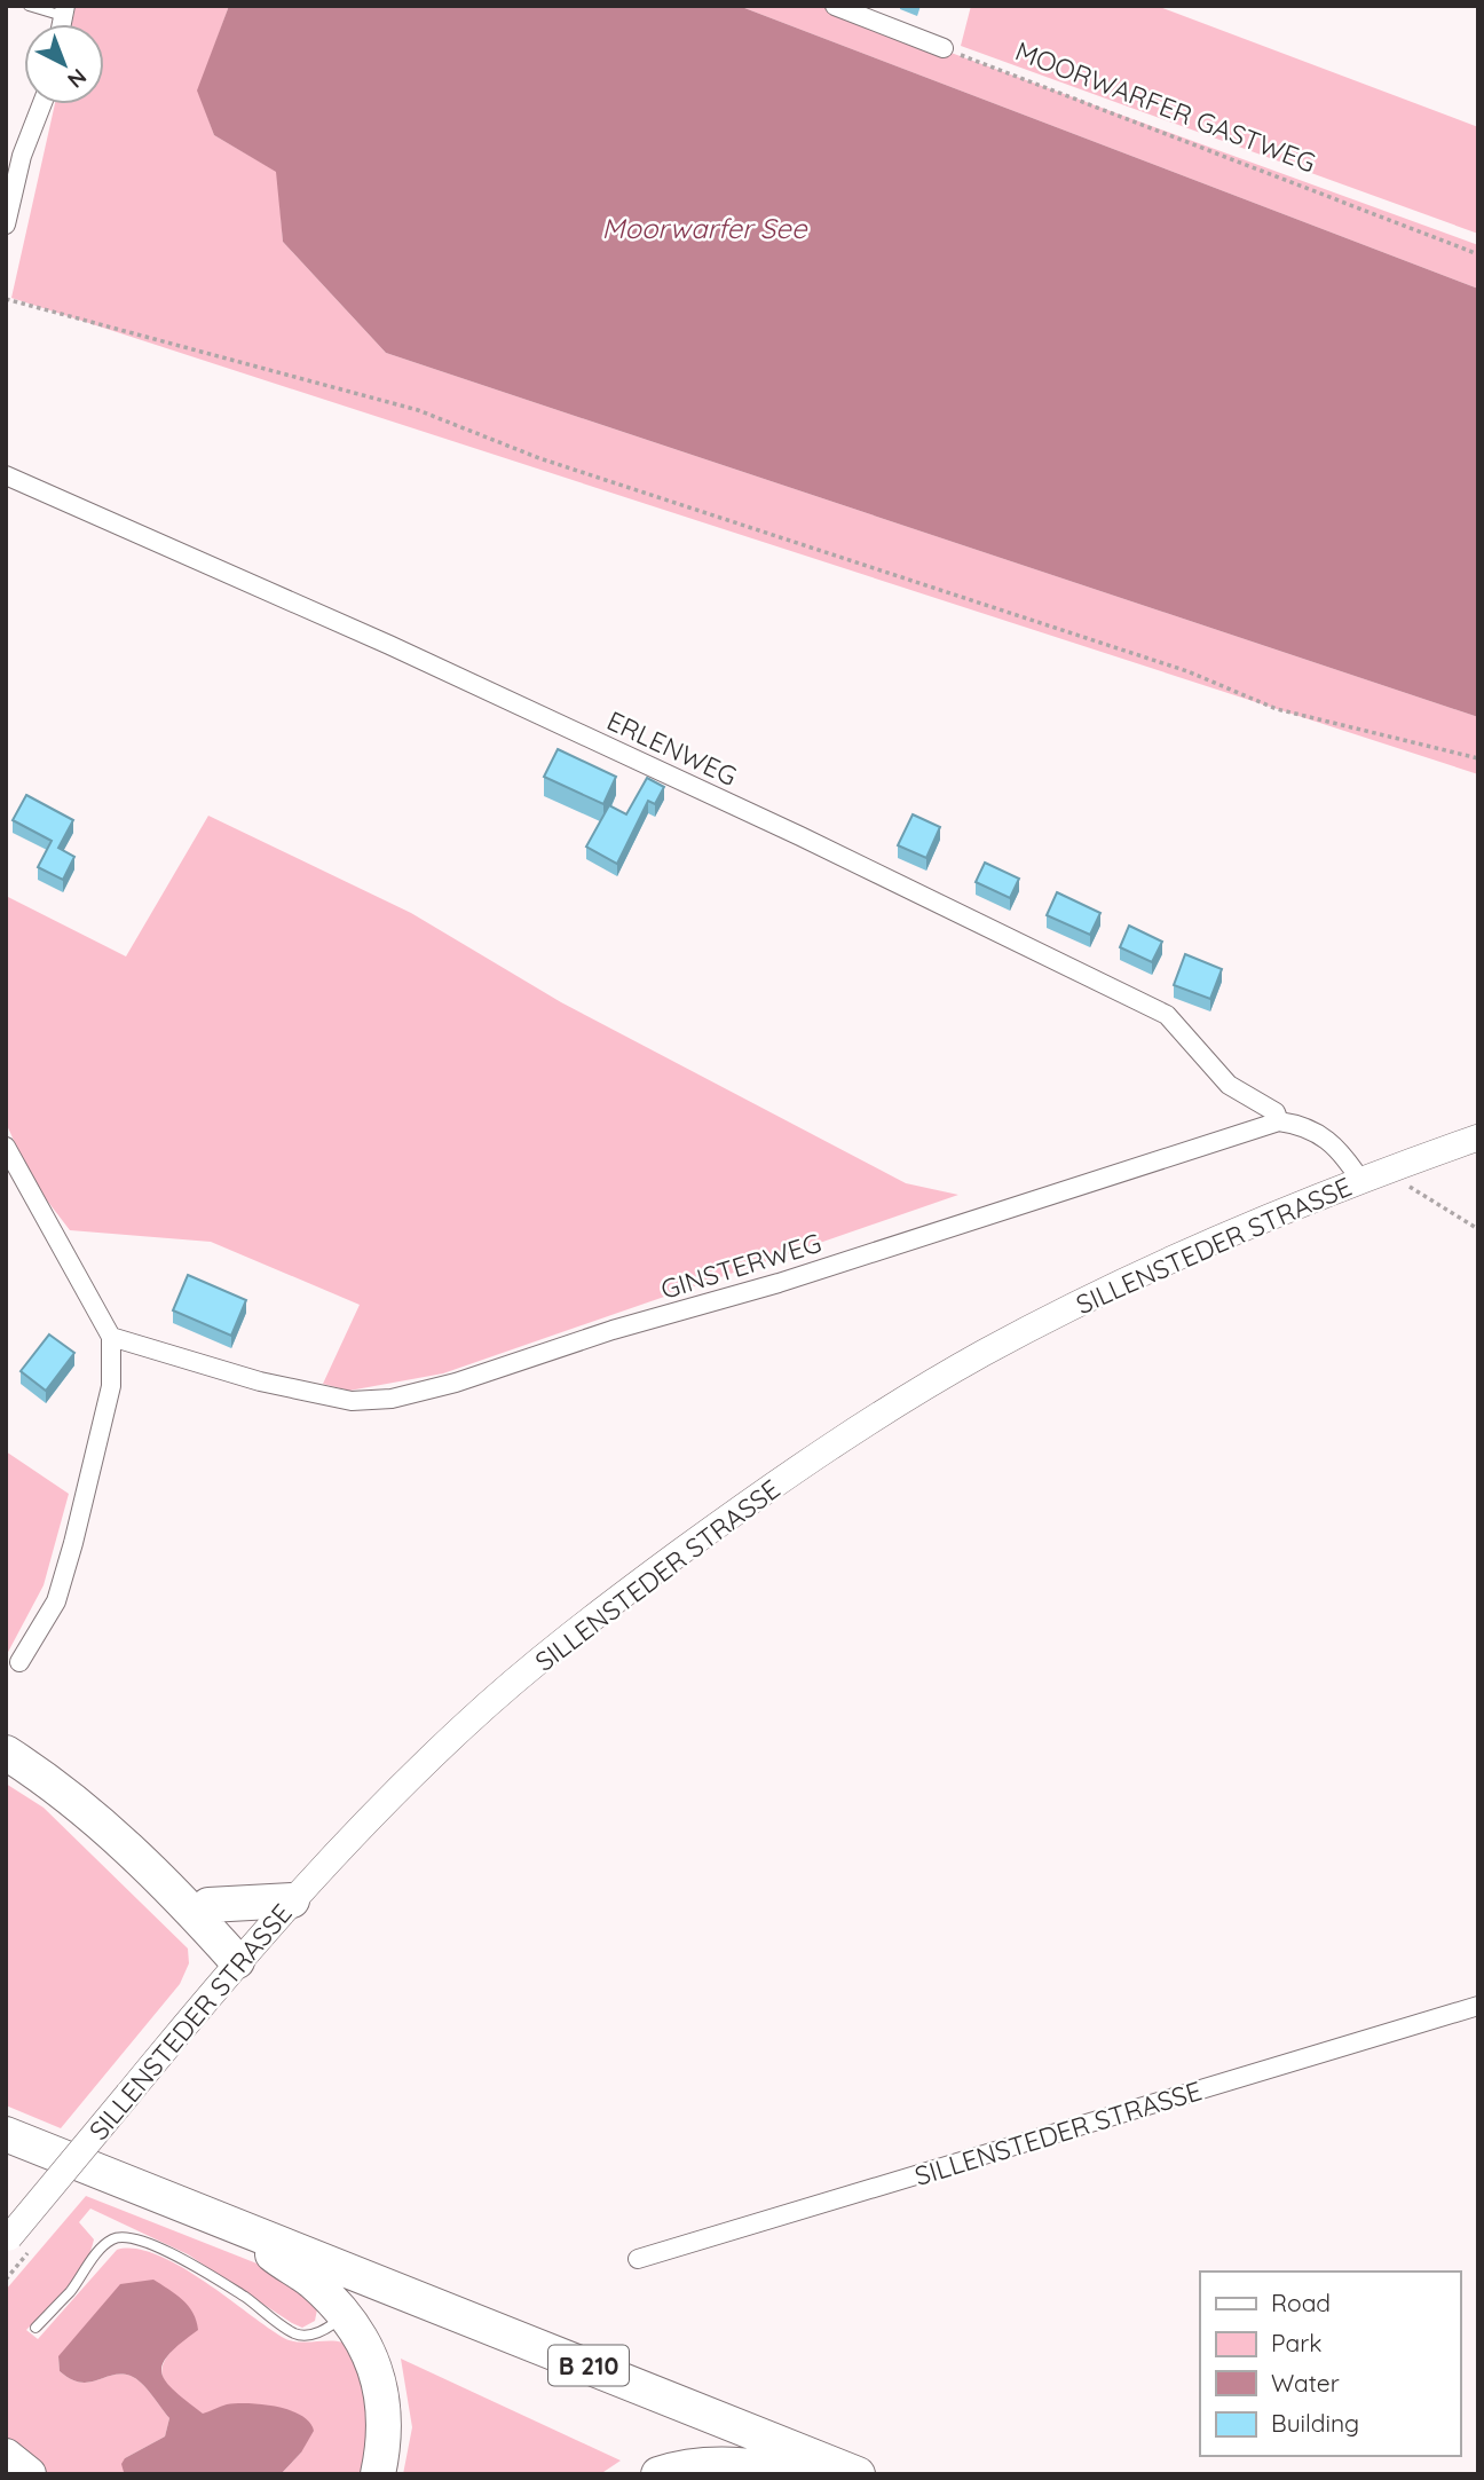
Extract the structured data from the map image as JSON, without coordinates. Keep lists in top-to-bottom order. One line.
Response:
{"streets":{"highway":["B 210"],"street":["ERLENWEG","SILLENSTEDER STRASSE","GINSTERWEG"],"path":["MOORWARFER GASTWEG"]},"crossings":[["ERLENWEG","GINSTERWEG"]],"water":["Moorwarfer See"],"legend":["Road","Park","Water","Building"],"north":"bottom right"}
